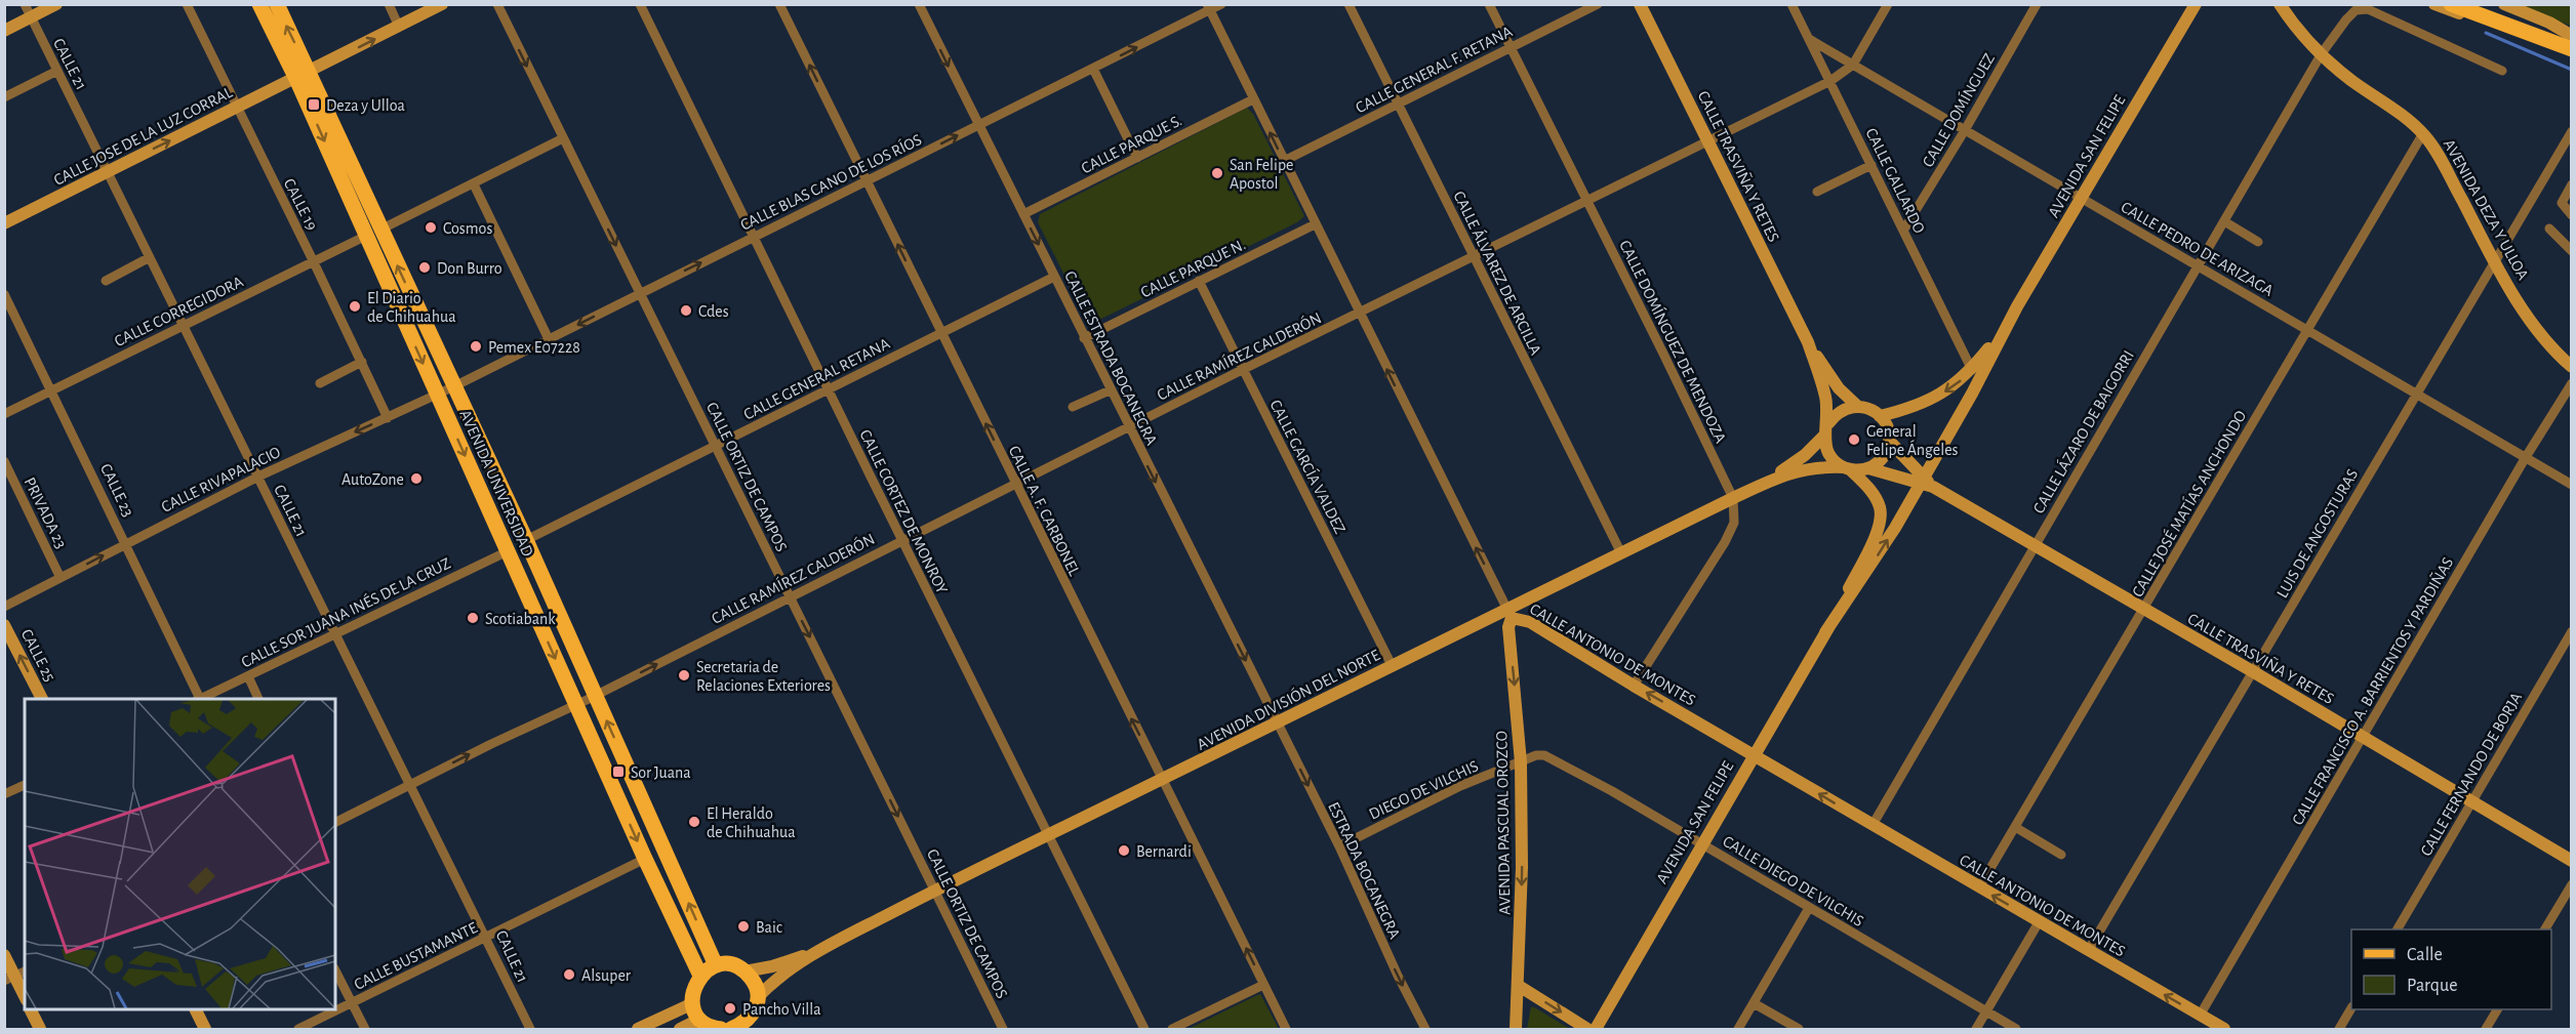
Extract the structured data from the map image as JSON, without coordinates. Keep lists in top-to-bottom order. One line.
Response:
{"streets":{"main road":["CALLE JOSE DE LA LUZ CORRAL","AVENIDA SAN FELIPE","CALLE TRASVIÑA Y RETES","AVENIDA DEZA Y ULLOA","AVENIDA UNIVERSIDAD","CALLE ANTONIO DE MONTES","CALLE 25","AVENIDA DIVISIÓN DEL NORTE","AVENIDA PASCUAL OROZCO"],"street":["CALLE 21","CALLE GENERAL F. RETANA","CALLE DOMÍNGUEZ","CALLE PARQUE S.","CALLE GALLARDO","CALLE BLAS CANO DE LOS RÍOS","CALLE 19","CALLE PEDRO DE ARIZAGA","CALLE PARQUE N.","CALLE ÁLVAREZ DE ARCILLA","CALLE CORREGIDORA","CALLE DOMÍNGUEZ DE MENDOZA","CALLE RAMÍREZ CALDERÓN","CALLE ESTRADA BOCANEGRA","CALLE GENERAL RETANA","CALLE LÁZARO DE BAIGORRI","CALLE GARCÍA VALDEZ","CALLE ORTIZ DE CAMPOS","CALLE RIVAPALACIO","CALLE 23","CALLE JOSÉ MATÍAS ANCHONDO","CALLE A. F. CARBONEL","CALLE CORTEZ DE MONROY","PRIVADA 23","LUIS DE ANGOSTURAS","CALLE SOR JUANA INÉS DE LA CRUZ","CALLE FRANCISCO A. BARRIENTOS Y PARDIÑAS","CALLE FERNANDO DE BORJA","DIEGO DE VILCHIS","ESTRADA BOCANEGRA","CALLE DIEGO DE VILCHIS","CALLE BUSTAMANTE"]},"crossings":[["CALLE 21","CALLE JOSE DE LA LUZ CORRAL"],["CALLE 21","CALLE CORREGIDORA"],["CALLE 21","CALLE RAMÍREZ CALDERÓN"],["CALLE 21","CALLE RIVAPALACIO"],["CALLE 21","CALLE SOR JUANA INÉS DE LA CRUZ"],["CALLE 21","CALLE BUSTAMANTE"],["CALLE GENERAL F. RETANA","CALLE ÁLVAREZ DE ARCILLA"],["CALLE GENERAL F. RETANA","CALLE DOMÍNGUEZ DE MENDOZA"],["CALLE GENERAL F. RETANA","CALLE ANTONIO DE MONTES"],["CALLE DOMÍNGUEZ","CALLE GALLARDO"],["CALLE DOMÍNGUEZ","CALLE PEDRO DE ARIZAGA"],["CALLE JOSE DE LA LUZ CORRAL","CALLE 19"],["CALLE JOSE DE LA LUZ CORRAL","AVENIDA UNIVERSIDAD"],["CALLE PARQUE S.","CALLE ESTRADA BOCANEGRA"],["CALLE PARQUE S.","CALLE ANTONIO DE MONTES"],["AVENIDA SAN FELIPE","CALLE TRASVIÑA Y RETES"],["AVENIDA SAN FELIPE","CALLE GALLARDO"],["AVENIDA SAN FELIPE","CALLE PEDRO DE ARIZAGA"],["AVENIDA SAN FELIPE","CALLE ANTONIO DE MONTES"],["AVENIDA SAN FELIPE","AVENIDA DIVISIÓN DEL NORTE"],["AVENIDA SAN FELIPE","CALLE DIEGO DE VILCHIS"],["CALLE TRASVIÑA Y RETES","CALLE RAMÍREZ CALDERÓN"],["CALLE TRASVIÑA Y RETES","CALLE LÁZARO DE BAIGORRI"],["CALLE TRASVIÑA Y RETES","CALLE JOSÉ MATÍAS ANCHONDO"],["CALLE TRASVIÑA Y RETES","LUIS DE ANGOSTURAS"],["CALLE TRASVIÑA Y RETES","CALLE FRANCISCO A. BARRIENTOS Y PARDIÑAS"],["CALLE TRASVIÑA Y RETES","AVENIDA DIVISIÓN DEL NORTE"],["CALLE TRASVIÑA Y RETES","CALLE FERNANDO DE BORJA"],["CALLE GALLARDO","CALLE PEDRO DE ARIZAGA"],["CALLE GALLARDO","CALLE RAMÍREZ CALDERÓN"],["CALLE BLAS CANO DE LOS RÍOS","CALLE ESTRADA BOCANEGRA"],["CALLE BLAS CANO DE LOS RÍOS","CALLE ORTIZ DE CAMPOS"],["CALLE BLAS CANO DE LOS RÍOS","CALLE RIVAPALACIO"],["CALLE BLAS CANO DE LOS RÍOS","AVENIDA UNIVERSIDAD"],["CALLE BLAS CANO DE LOS RÍOS","CALLE A. F. CARBONEL"],["CALLE BLAS CANO DE LOS RÍOS","CALLE CORTEZ DE MONROY"],["CALLE BLAS CANO DE LOS RÍOS","CALLE ANTONIO DE MONTES"],["CALLE 19","CALLE CORREGIDORA"],["CALLE 19","CALLE RIVAPALACIO"],["AVENIDA DEZA Y ULLOA","CALLE LÁZARO DE BAIGORRI"],["AVENIDA DEZA Y ULLOA","CALLE JOSÉ MATÍAS ANCHONDO"],["AVENIDA DEZA Y ULLOA","LUIS DE ANGOSTURAS"],["CALLE PEDRO DE ARIZAGA","CALLE RAMÍREZ CALDERÓN"],["CALLE PEDRO DE ARIZAGA","CALLE LÁZARO DE BAIGORRI"],["CALLE PEDRO DE ARIZAGA","CALLE JOSÉ MATÍAS ANCHONDO"],["CALLE PEDRO DE ARIZAGA","LUIS DE ANGOSTURAS"],["CALLE PEDRO DE ARIZAGA","CALLE FRANCISCO A. BARRIENTOS Y PARDIÑAS"],["CALLE PARQUE N.","CALLE ESTRADA BOCANEGRA"],["CALLE PARQUE N.","CALLE GARCÍA VALDEZ"],["CALLE PARQUE N.","CALLE ANTONIO DE MONTES"],["CALLE ÁLVAREZ DE ARCILLA","CALLE RAMÍREZ CALDERÓN"],["CALLE ÁLVAREZ DE ARCILLA","AVENIDA DIVISIÓN DEL NORTE"],["CALLE CORREGIDORA","CALLE ORTIZ DE CAMPOS"],["CALLE CORREGIDORA","AVENIDA UNIVERSIDAD"],["CALLE CORREGIDORA","CALLE 23"],["CALLE DOMÍNGUEZ DE MENDOZA","CALLE RAMÍREZ CALDERÓN"],["CALLE DOMÍNGUEZ DE MENDOZA","AVENIDA DIVISIÓN DEL NORTE"],["CALLE RAMÍREZ CALDERÓN","CALLE ESTRADA BOCANEGRA"],["CALLE RAMÍREZ CALDERÓN","CALLE GARCÍA VALDEZ"],["CALLE RAMÍREZ CALDERÓN","CALLE ORTIZ DE CAMPOS"],["CALLE RAMÍREZ CALDERÓN","AVENIDA UNIVERSIDAD"],["CALLE RAMÍREZ CALDERÓN","CALLE A. F. CARBONEL"],["CALLE RAMÍREZ CALDERÓN","CALLE CORTEZ DE MONROY"],["CALLE RAMÍREZ CALDERÓN","CALLE ANTONIO DE MONTES"],["CALLE ESTRADA BOCANEGRA","CALLE GENERAL RETANA"],["CALLE ESTRADA BOCANEGRA","AVENIDA DIVISIÓN DEL NORTE"],["CALLE ESTRADA BOCANEGRA","ESTRADA BOCANEGRA"],["CALLE GENERAL RETANA","CALLE ORTIZ DE CAMPOS"],["CALLE GENERAL RETANA","AVENIDA UNIVERSIDAD"],["CALLE GENERAL RETANA","CALLE A. F. CARBONEL"],["CALLE GENERAL RETANA","CALLE CORTEZ DE MONROY"],["CALLE LÁZARO DE BAIGORRI","CALLE ANTONIO DE MONTES"],["CALLE GARCÍA VALDEZ","AVENIDA DIVISIÓN DEL NORTE"],["CALLE ORTIZ DE CAMPOS","AVENIDA DIVISIÓN DEL NORTE"],["CALLE RIVAPALACIO","AVENIDA UNIVERSIDAD"],["CALLE RIVAPALACIO","CALLE 23"],["CALLE RIVAPALACIO","PRIVADA 23"],["AVENIDA UNIVERSIDAD","CALLE SOR JUANA INÉS DE LA CRUZ"],["AVENIDA UNIVERSIDAD","CALLE BUSTAMANTE"],["CALLE JOSÉ MATÍAS ANCHONDO","CALLE ANTONIO DE MONTES"],["CALLE A. F. CARBONEL","AVENIDA DIVISIÓN DEL NORTE"],["CALLE CORTEZ DE MONROY","AVENIDA DIVISIÓN DEL NORTE"],["LUIS DE ANGOSTURAS","CALLE ANTONIO DE MONTES"],["CALLE ANTONIO DE MONTES","CALLE FRANCISCO A. BARRIENTOS Y PARDIÑAS"],["CALLE ANTONIO DE MONTES","AVENIDA DIVISIÓN DEL NORTE"],["CALLE ANTONIO DE MONTES","AVENIDA PASCUAL OROZCO"],["AVENIDA DIVISIÓN DEL NORTE","AVENIDA PASCUAL OROZCO"],["AVENIDA DIVISIÓN DEL NORTE","ESTRADA BOCANEGRA"],["DIEGO DE VILCHIS","AVENIDA PASCUAL OROZCO"],["DIEGO DE VILCHIS","ESTRADA BOCANEGRA"],["DIEGO DE VILCHIS","CALLE DIEGO DE VILCHIS"],["AVENIDA PASCUAL OROZCO","CALLE DIEGO DE VILCHIS"]],"one_way":["CALLE JOSE DE LA LUZ CORRAL","CALLE ESTRADA BOCANEGRA","CALLE ORTIZ DE CAMPOS","CALLE A. F. CARBONEL","CALLE ANTONIO DE MONTES","CALLE 25","AVENIDA PASCUAL OROZCO","ESTRADA BOCANEGRA"],"places":{"transit":["Deza y Ulloa","Sor Juana"],"other":["San Felipe Apostol","Cosmos","Don Burro","El Diario de Chihuahua","Cdes","Pemex E07228","General Felipe Ángeles","AutoZone","Scotiabank","Secretaria de Relaciones Exteriores","El Heraldo de Chihuahua","Bernardi","Baic","Alsuper","Pancho Villa"]},"legend":["Calle","Parque"]}
